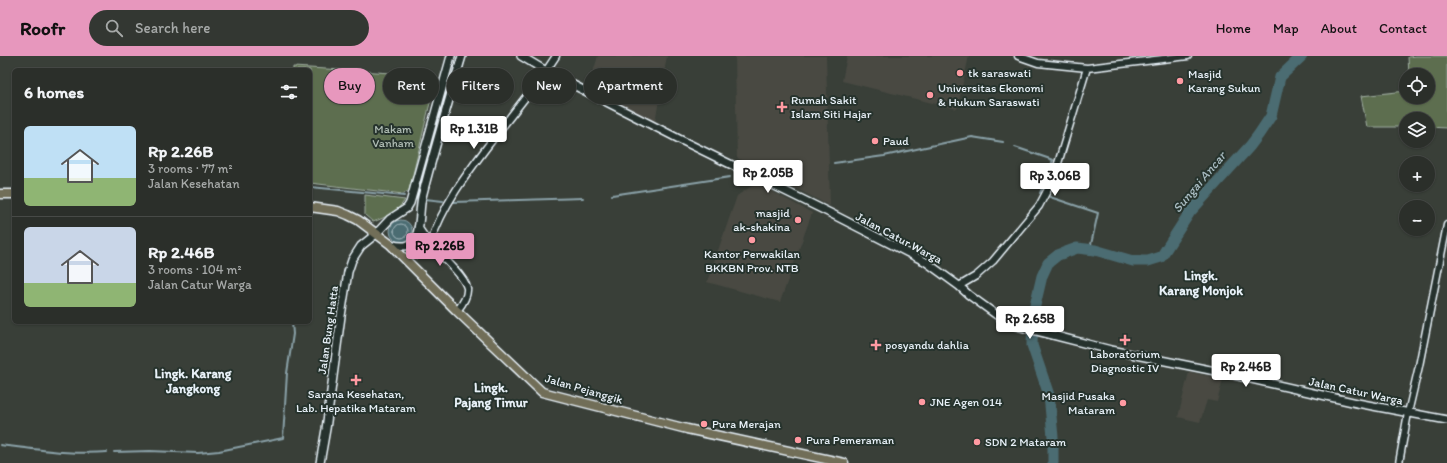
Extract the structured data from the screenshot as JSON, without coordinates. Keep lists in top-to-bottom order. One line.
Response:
{"streets":{"main road":["Jalan Catur Warga","Jalan Bung Hatta","Jalan Pejanggik"]},"crossings":[["Jalan Bung Hatta","Jalan Pejanggik"]],"districts":["Lingk. Karang Monjok","Lingk. Karang Jangkong","Lingk. Pajang Timur"],"water":["Sungai Ancar"],"parks":["Makam Vanham"],"places":{"other":["tk saraswati","Masjid Karang Sukun","Universitas Ekonomi & Hukum Saraswati","Paud","masjid ak-shakina","Kantor Perwakilan BKKBN Prov. NTB","JNE Agen 014","Masjid Pusaka Mataram","Pura Merajan","Pura Pemeraman","SDN 2 Mataram"],"health":["Rumah Sakit Islam Siti Hajar","Laboratorium Diagnostic IV","posyandu dahlia","Sarana Kesehatan, Lab. Hepatika Mataram"]},"page":{"header":"Roofr","search":"Search here","nav":["Home","Map","About","Contact"],"map_buttons":["+","−"],"chip":["Buy","Rent","Filters","New","Apartment"],"heading":"6 homes","price":["Rp 1.31B","Rp 2.05B","Rp 3.06B","Rp 2.26B","Rp 2.65B","Rp 2.46B"],"list":[{"name":"Rp 2.26B","note":"3 rooms · 77 m² · Jalan Kesehatan"},{"name":"Rp 2.46B","note":"3 rooms · 104 m² · Jalan Catur Warga"}]}}
